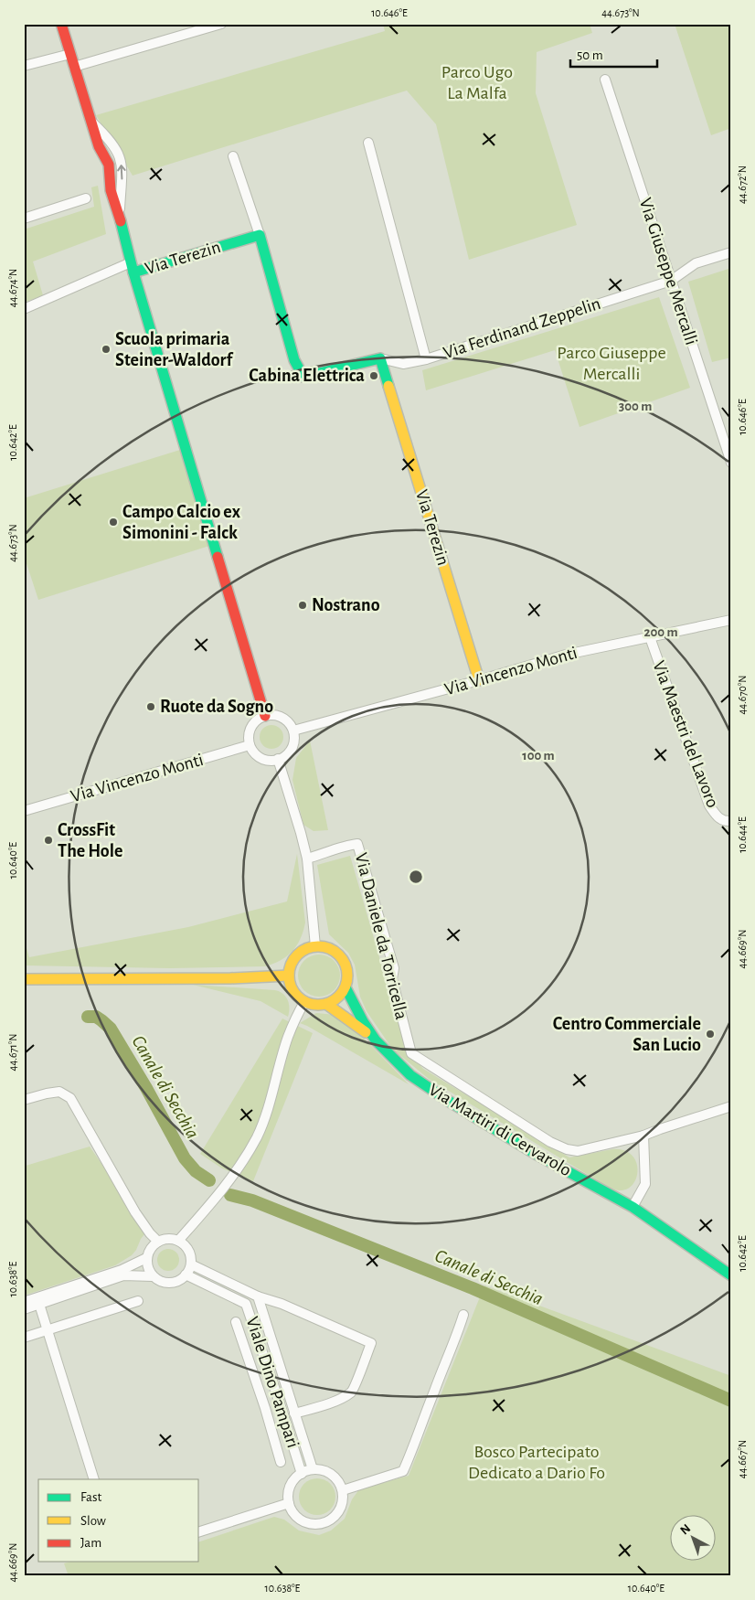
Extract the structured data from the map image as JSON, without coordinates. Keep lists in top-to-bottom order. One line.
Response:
{"streets":{"street":["Via Terezin","Via Giuseppe Mercalli","Via Ferdinand Zeppelin","Via Vincenzo Monti","Via Maestri del Lavoro","Via Daniele da Torricella","Via Martiri di Cervarolo","Viale Dino Pampari"]},"crossings":[["Via Terezin","Via Ferdinand Zeppelin"],["Via Terezin","Via Vincenzo Monti"],["Via Giuseppe Mercalli","Via Ferdinand Zeppelin"],["Via Vincenzo Monti","Via Maestri del Lavoro"],["Via Daniele da Torricella","Via Martiri di Cervarolo"]],"water":["Canale di Secchia"],"parks":["Parco Ugo La Malfa","Parco Giuseppe Mercalli","Bosco Partecipato Dedicato a Dario Fo"],"places":["Scuola primaria Steiner-Waldorf","Cabina Elettrica","Campo Calcio ex Simonini - Falck","Nostrano","Ruote da Sogno","CrossFit The Hole","Centro Commerciale San Lucio"],"legend":["Fast","Slow","Jam"],"scale_bar":"50 m","north":"top left","coordinates":["10.646°E","44.673°N","44.672°N","44.674°N","10.642°E","44.670°N","10.644°E","10.640°E","44.669°N","44.671°N","10.638°E","44.667°N"],"rings":["300 m","200 m","100 m"]}
